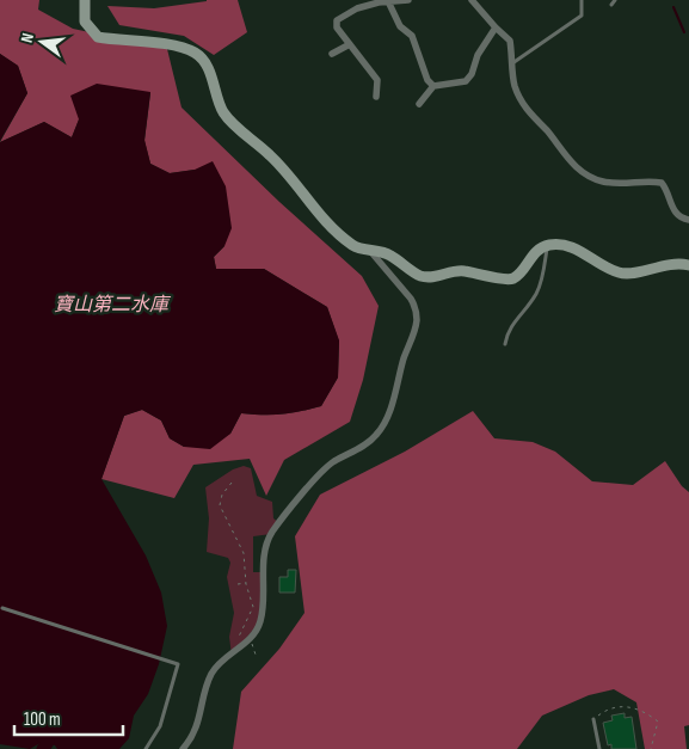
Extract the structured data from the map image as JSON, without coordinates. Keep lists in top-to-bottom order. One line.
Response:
{"water":["寶山第二水庫"],"scale_bar":"100 m","north":"left"}
